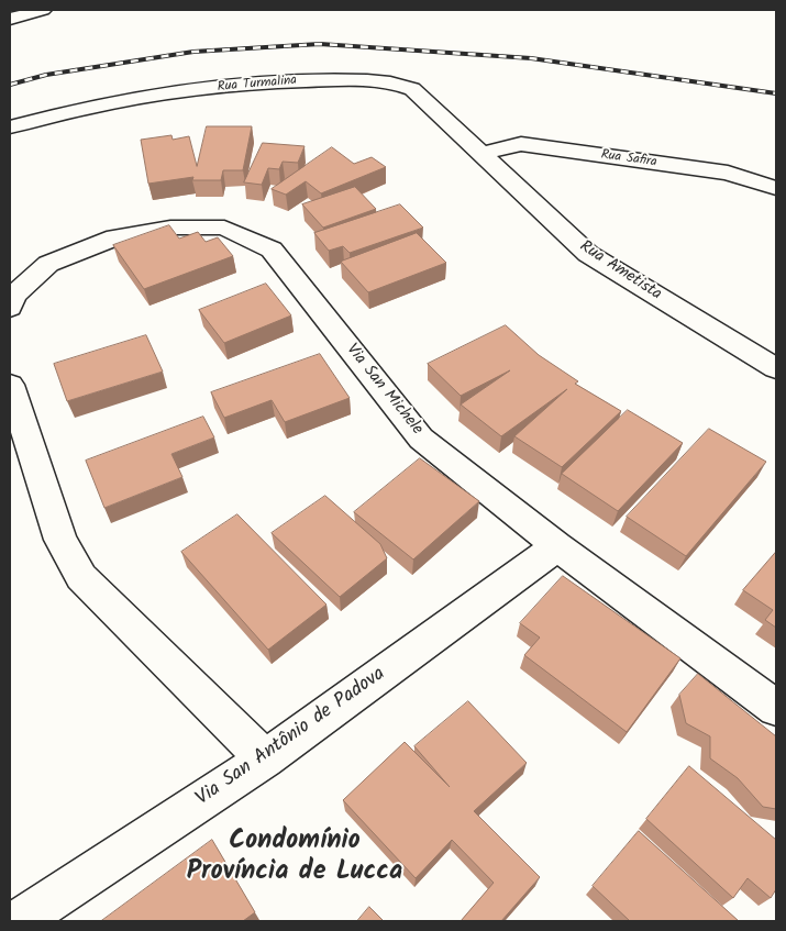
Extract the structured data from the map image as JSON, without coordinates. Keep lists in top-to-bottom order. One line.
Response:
{"streets":{"street":["Rua Turmalina","Rua Safira","Rua Ametista","Via San Michele","Via San Antônio de Padova"]},"crossings":[["Rua Turmalina","Rua Safira"],["Rua Turmalina","Rua Ametista"],["Rua Safira","Rua Ametista"],["Via San Michele","Via San Antônio de Padova"]],"districts":["Condomínio Província de Lucca"]}
